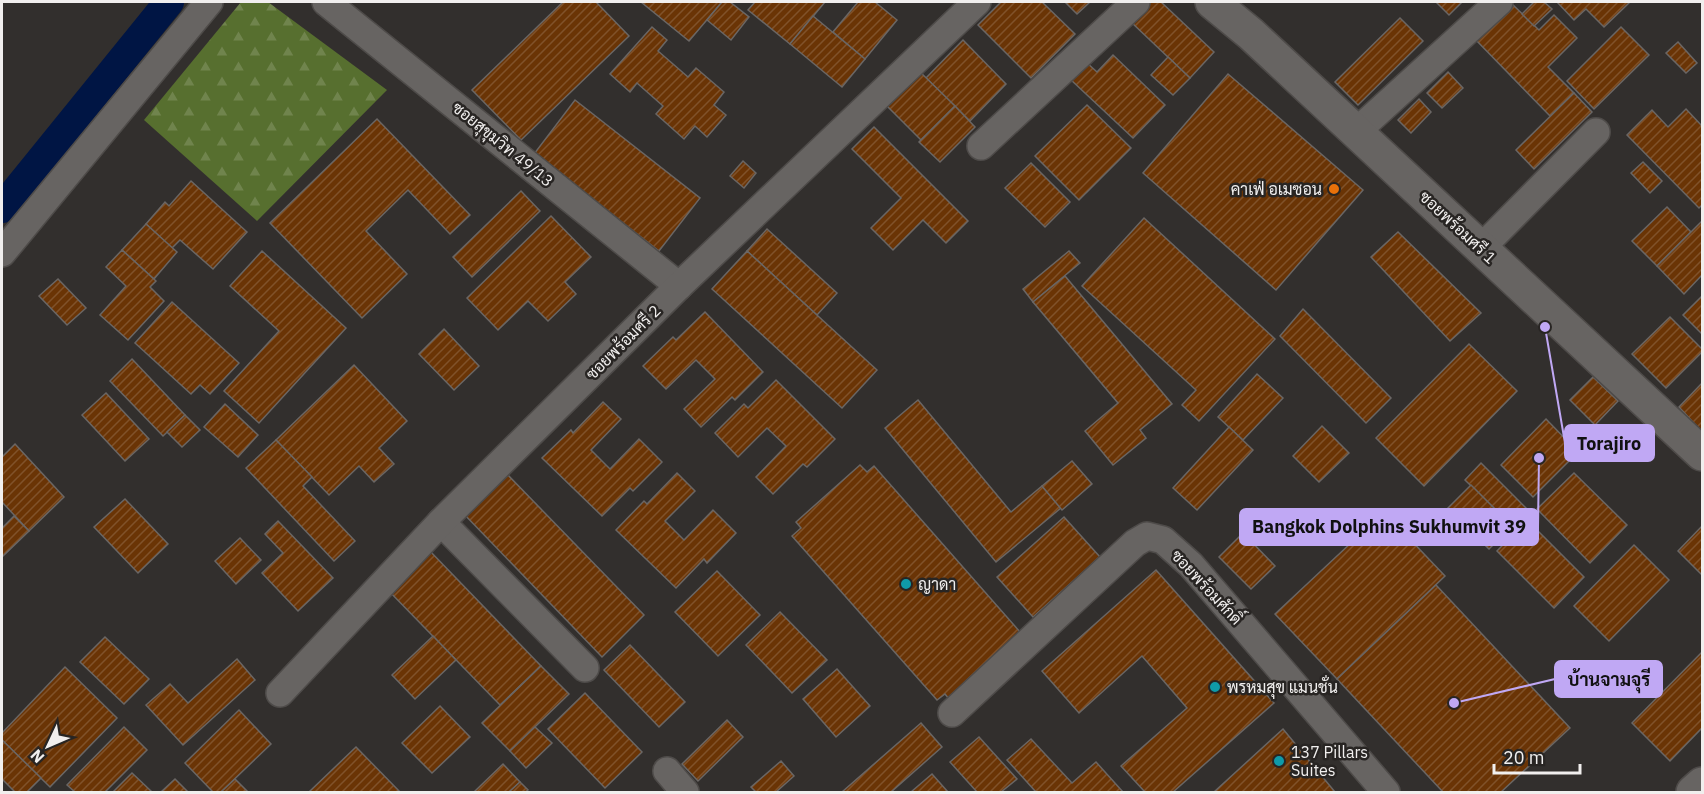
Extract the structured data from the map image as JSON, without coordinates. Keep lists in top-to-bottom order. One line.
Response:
{"streets":{"street":["ซอยสุขุมวิท 49/13","ซอยพร้อมศรี 1","ซอยพร้อมศรี 2","ซอยพร้อมศักดิ์"]},"crossings":[["ซอยสุขุมวิท 49/13","ซอยพร้อมศรี 2"]],"places":["คาเฟ่ อเมซอน","Torajiro","Bangkok Dolphins Sukhumvit 39","ญาดา","พรหมสุข แมนชั่น","บ้านจามจุรี","137 Pillars Suites"],"scale_bar":"20 m","north":"bottom left"}
